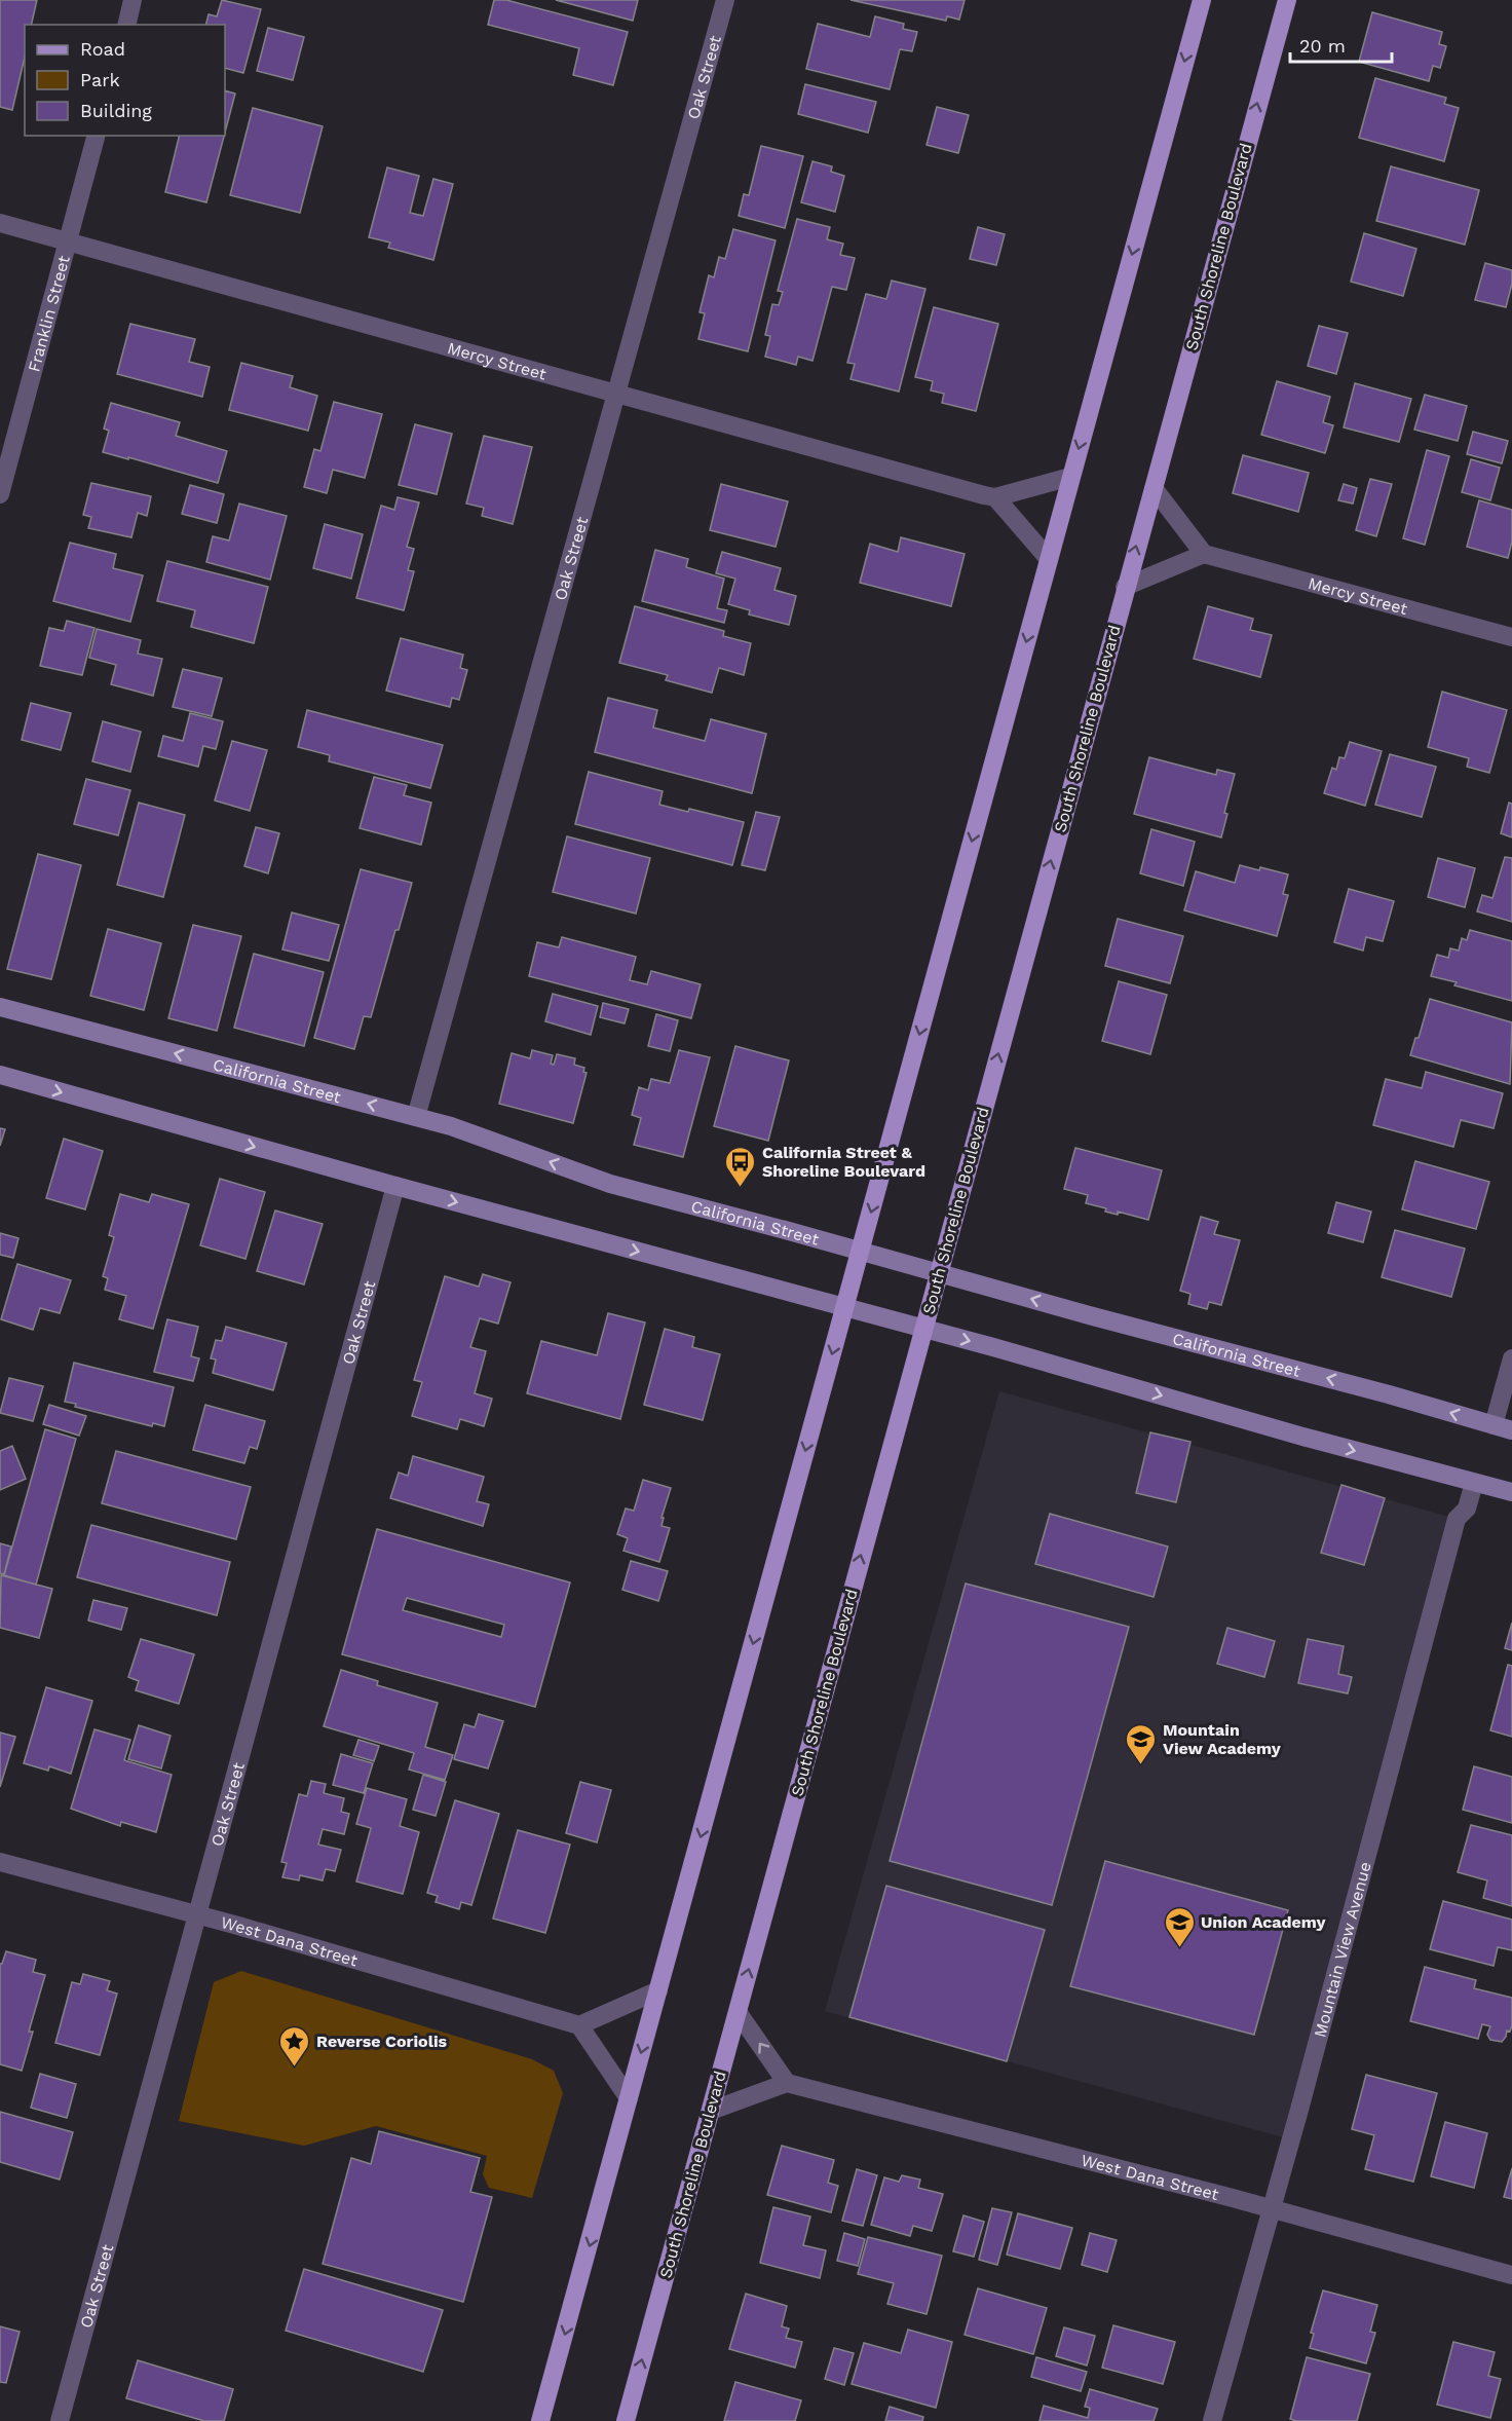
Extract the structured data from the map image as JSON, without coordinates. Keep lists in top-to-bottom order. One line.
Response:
{"streets":{"main road":["South Shoreline Boulevard","California Street"],"street":["Oak Street","Franklin Street","Mercy Street","West Dana Street","Mountain View Avenue"]},"crossings":[["Oak Street","Mercy Street"],["Oak Street","California Street"],["Oak Street","West Dana Street"],["South Shoreline Boulevard","California Street"],["Franklin Street","Mercy Street"],["West Dana Street","Mountain View Avenue"]],"places":{"bus stop":["California Street & Shoreline Boulevard"],"school or university":["Mountain View Academy","Union Academy"],"place":["Reverse Coriolis"]},"legend":["Road","Park","Building"],"scale_bar":"20 m"}
